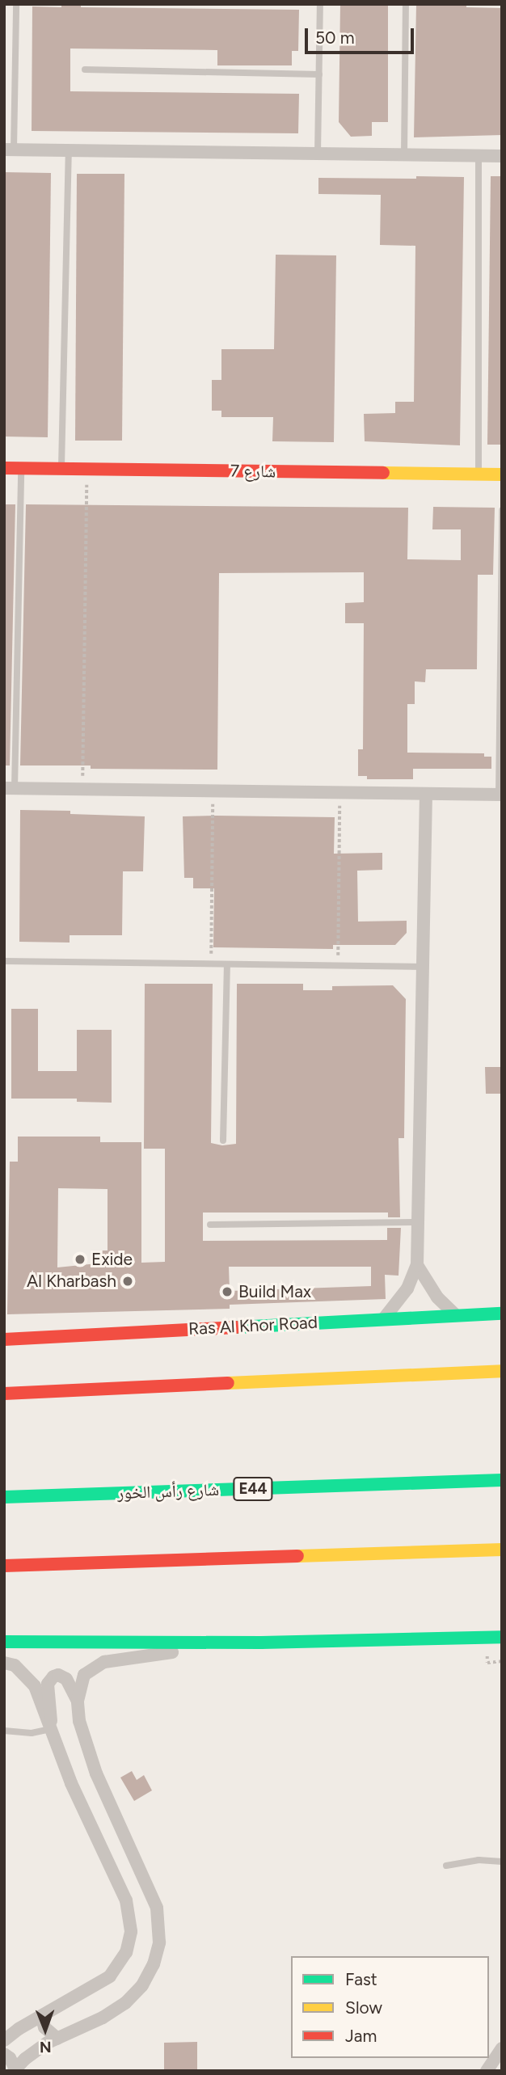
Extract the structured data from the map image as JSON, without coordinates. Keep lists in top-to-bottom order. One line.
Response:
{"streets":{"main road":["شارع 7","Ras Al Khor Road","E44","شارع رأس الخور"]},"places":["Exide","Al Kharbash","Build Max"],"legend":["Fast","Slow","Jam"],"scale_bar":"50 m","north":"bottom"}
